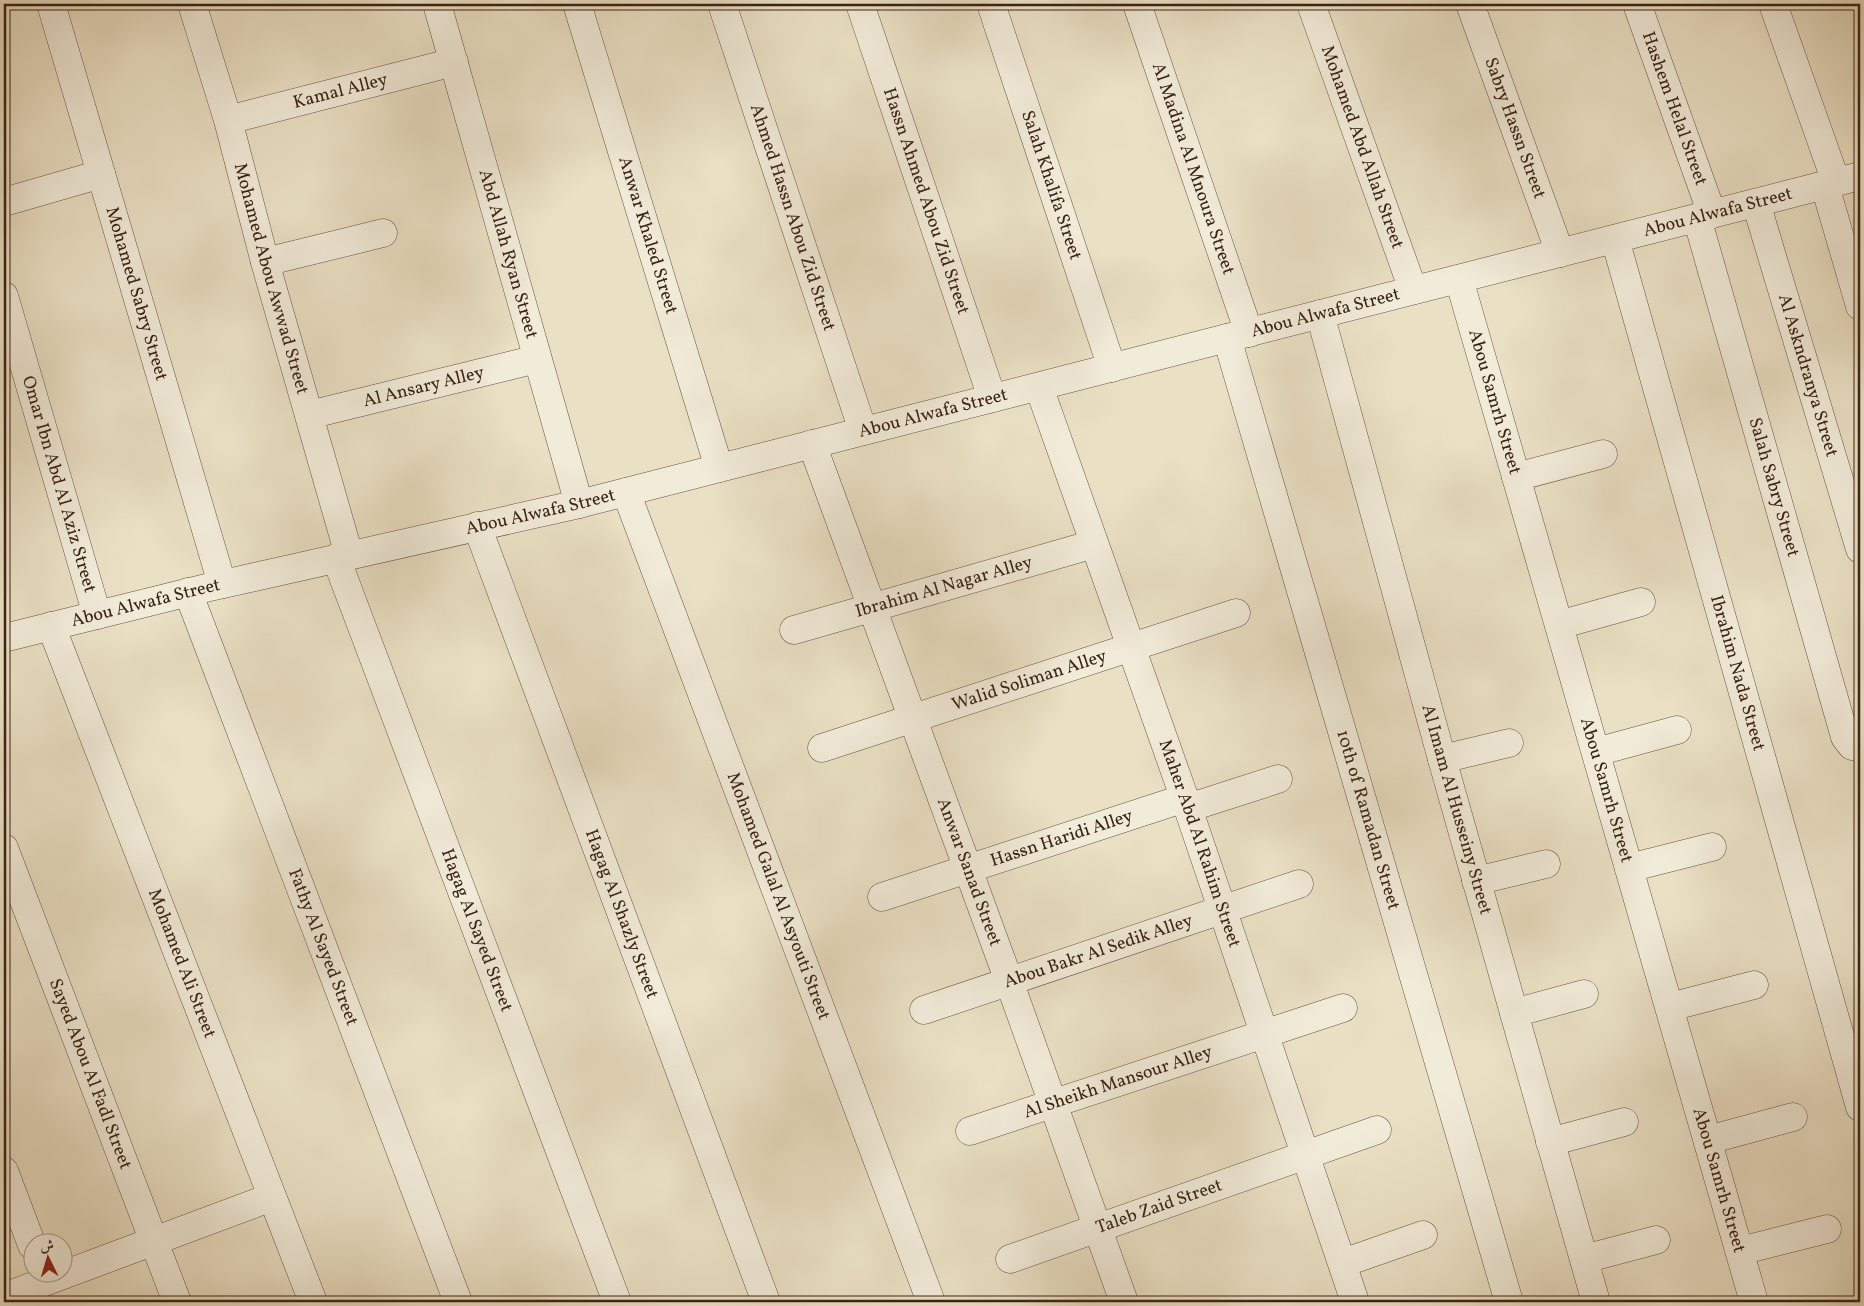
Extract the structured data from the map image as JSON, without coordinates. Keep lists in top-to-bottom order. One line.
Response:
{"streets":{"street":["Kamal Alley","Hashem Helal Street","Sabry Hassn Street","Mohamed Abd Allah Street","Al Madina Al Mnoura Street","Salah Khalifa Street","Hassn Ahmed Abou Zid Street","Abou Alwafa Street","Ahmed Hassn Abou Zid Street","Anwar Khaled Street","Abd Allah Ryan Street","Mohamed Abou Awwad Street","Mohamed Sabry Street","Al Askndranya Street","Al Ansary Alley","Abou Samrh Street","Omar Ibn Abd Al Aziz Street","Salah Sabry Street","Ibrahim Al Nagar Alley","Ibrahim Nada Street","Walid Soliman Alley","Al Imam Al Husseiny Street","10th of Ramadan Street","Hassn Haridi Alley","Maher Abd Al Rahim Street","Anwar Sanad Street","Mohamed Galal Al Asyouti Street","Hagag Al Shazly Street","Hagag Al Sayed Street","Fathy Al Sayed Street","Abou Bakr Al Sedik Alley","Mohamed Ali Street","Sayed Abou Al Fadl Street","Al Sheikh Mansour Alley","Taleb Zaid Street"]},"crossings":[["Kamal Alley","Abd Allah Ryan Street"],["Kamal Alley","Mohamed Abou Awwad Street"],["Hashem Helal Street","Abou Alwafa Street"],["Hashem Helal Street","Salah Sabry Street"],["Sabry Hassn Street","Abou Alwafa Street"],["Mohamed Abd Allah Street","Abou Alwafa Street"],["Al Madina Al Mnoura Street","Abou Alwafa Street"],["Al Madina Al Mnoura Street","10th of Ramadan Street"],["Salah Khalifa Street","Abou Alwafa Street"],["Hassn Ahmed Abou Zid Street","Abou Alwafa Street"],["Abou Alwafa Street","Ahmed Hassn Abou Zid Street"],["Abou Alwafa Street","Anwar Khaled Street"],["Abou Alwafa Street","Abd Allah Ryan Street"],["Abou Alwafa Street","Mohamed Abou Awwad Street"],["Abou Alwafa Street","Mohamed Sabry Street"],["Abou Alwafa Street","Al Askndranya Street"],["Abou Alwafa Street","Abou Samrh Street"],["Abou Alwafa Street","Omar Ibn Abd Al Aziz Street"],["Abou Alwafa Street","Salah Sabry Street"],["Abou Alwafa Street","Ibrahim Nada Street"],["Abou Alwafa Street","Al Imam Al Husseiny Street"],["Abou Alwafa Street","10th of Ramadan Street"],["Abou Alwafa Street","Maher Abd Al Rahim Street"],["Abou Alwafa Street","Anwar Sanad Street"],["Abou Alwafa Street","Mohamed Galal Al Asyouti Street"],["Abou Alwafa Street","Hagag Al Shazly Street"],["Abou Alwafa Street","Hagag Al Sayed Street"],["Abou Alwafa Street","Fathy Al Sayed Street"],["Abou Alwafa Street","Mohamed Ali Street"],["Abd Allah Ryan Street","Al Ansary Alley"],["Mohamed Abou Awwad Street","Al Ansary Alley"],["Mohamed Abou Awwad Street","Hagag Al Sayed Street"],["Ibrahim Al Nagar Alley","Maher Abd Al Rahim Street"],["Ibrahim Al Nagar Alley","Anwar Sanad Street"],["Walid Soliman Alley","Maher Abd Al Rahim Street"],["Walid Soliman Alley","Anwar Sanad Street"],["Hassn Haridi Alley","Maher Abd Al Rahim Street"],["Hassn Haridi Alley","Anwar Sanad Street"],["Maher Abd Al Rahim Street","Abou Bakr Al Sedik Alley"],["Maher Abd Al Rahim Street","Al Sheikh Mansour Alley"],["Maher Abd Al Rahim Street","Taleb Zaid Street"],["Anwar Sanad Street","Abou Bakr Al Sedik Alley"],["Anwar Sanad Street","Al Sheikh Mansour Alley"],["Anwar Sanad Street","Taleb Zaid Street"]],"north":"top"}
